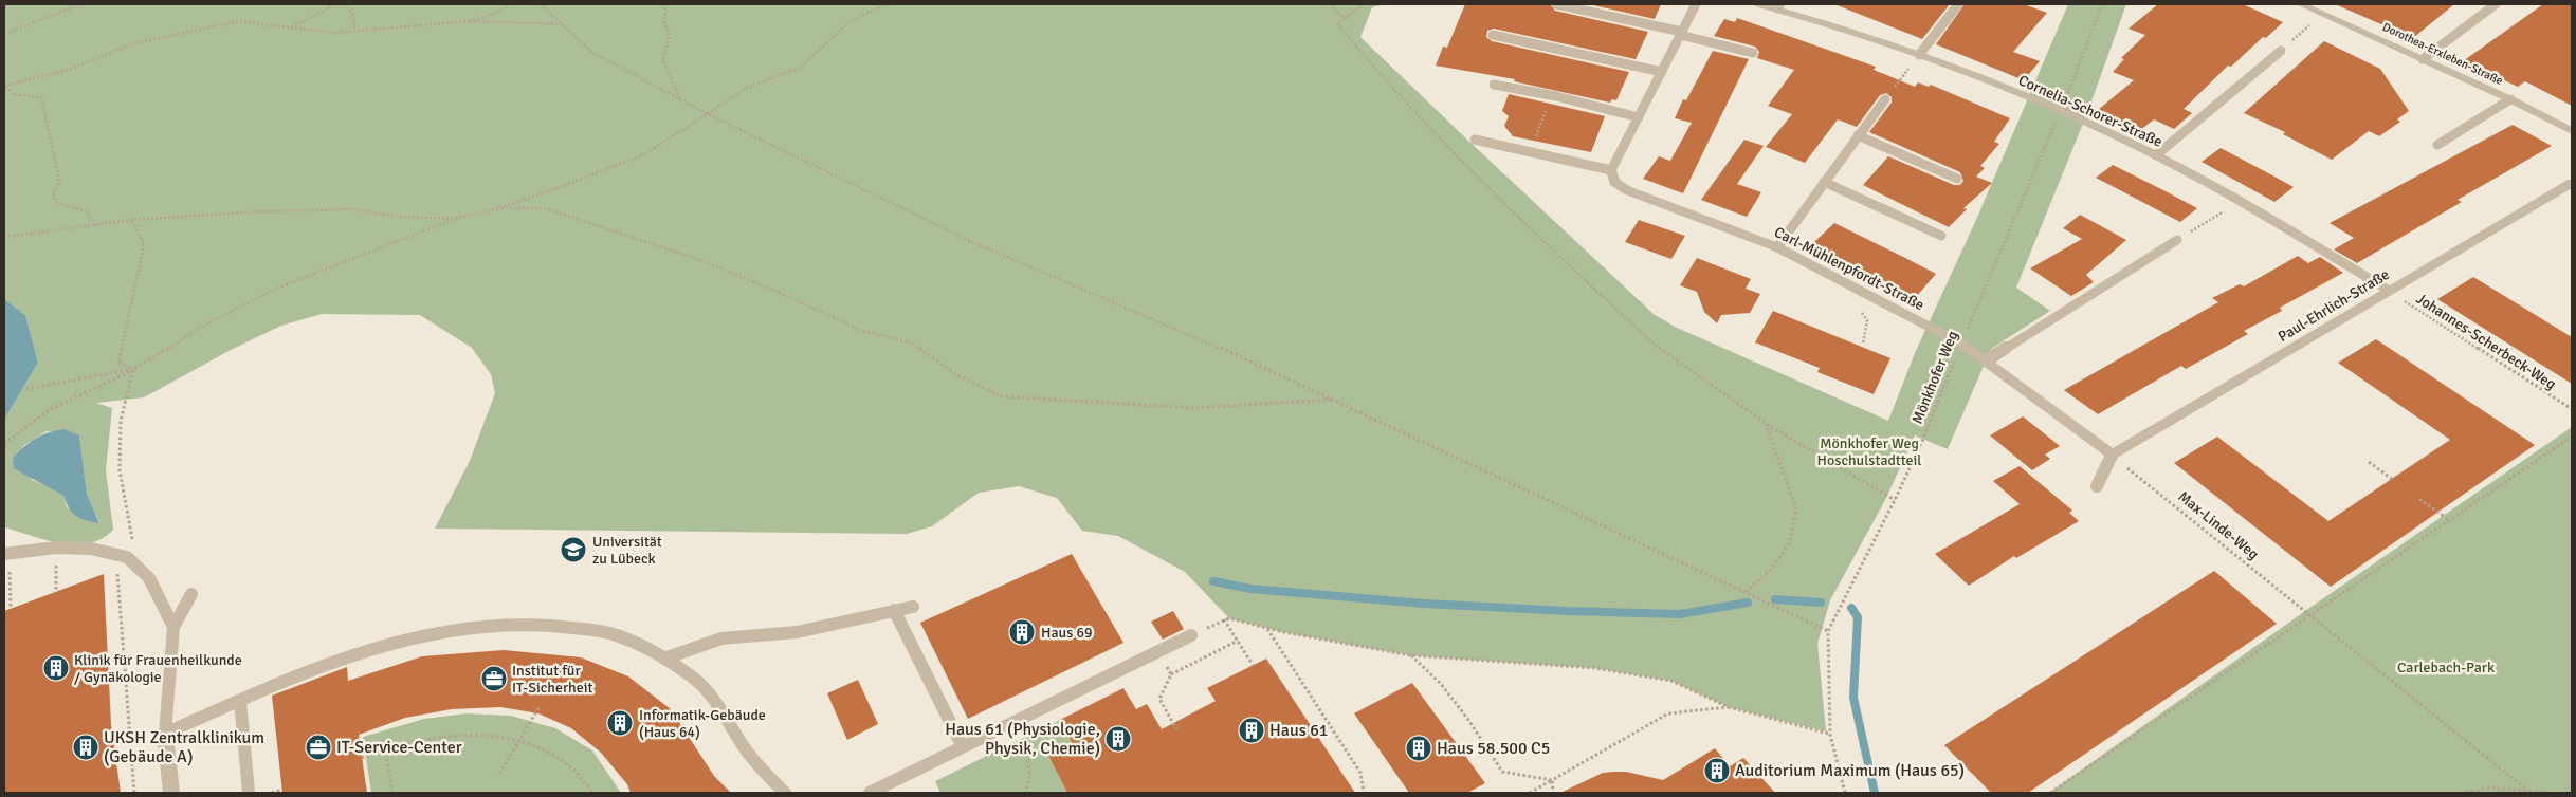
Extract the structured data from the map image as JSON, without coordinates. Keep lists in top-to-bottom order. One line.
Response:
{"streets":{"street":["Dorothea-Erxleben-Straße","Cornelia-Schorer-Straße","Carl-Mühlenpfordt-Straße","Paul-Ehrlich-Straße"],"path":["Johannes-Scherbeck-Weg","Mönkhofer Weg","Max-Linde-Weg"]},"crossings":[["Cornelia-Schorer-Straße","Paul-Ehrlich-Straße"],["Cornelia-Schorer-Straße","Johannes-Scherbeck-Weg"],["Cornelia-Schorer-Straße","Mönkhofer Weg"],["Carl-Mühlenpfordt-Straße","Paul-Ehrlich-Straße"],["Carl-Mühlenpfordt-Straße","Mönkhofer Weg"],["Carl-Mühlenpfordt-Straße","Max-Linde-Weg"],["Paul-Ehrlich-Straße","Johannes-Scherbeck-Weg"],["Paul-Ehrlich-Straße","Max-Linde-Weg"]],"parks":["Mönkhofer Weg Hoschulstadtteil","Carlebach-Park"],"places":{"school or university":["Universität zu Lübeck"],"building":["Haus 69","Klinik für Frauenheilkunde / Gynäkologie","Informatik-Gebäude (Haus 64)","Haus 61","Haus 61 (Physiologie, Physik, Chemie)","UKSH Zentralklinikum (Gebäude A)","Haus 58.500 C5","Auditorium Maximum (Haus 65)"],"office":["Institut für IT-Sicherheit","IT-Service-Center"]}}
